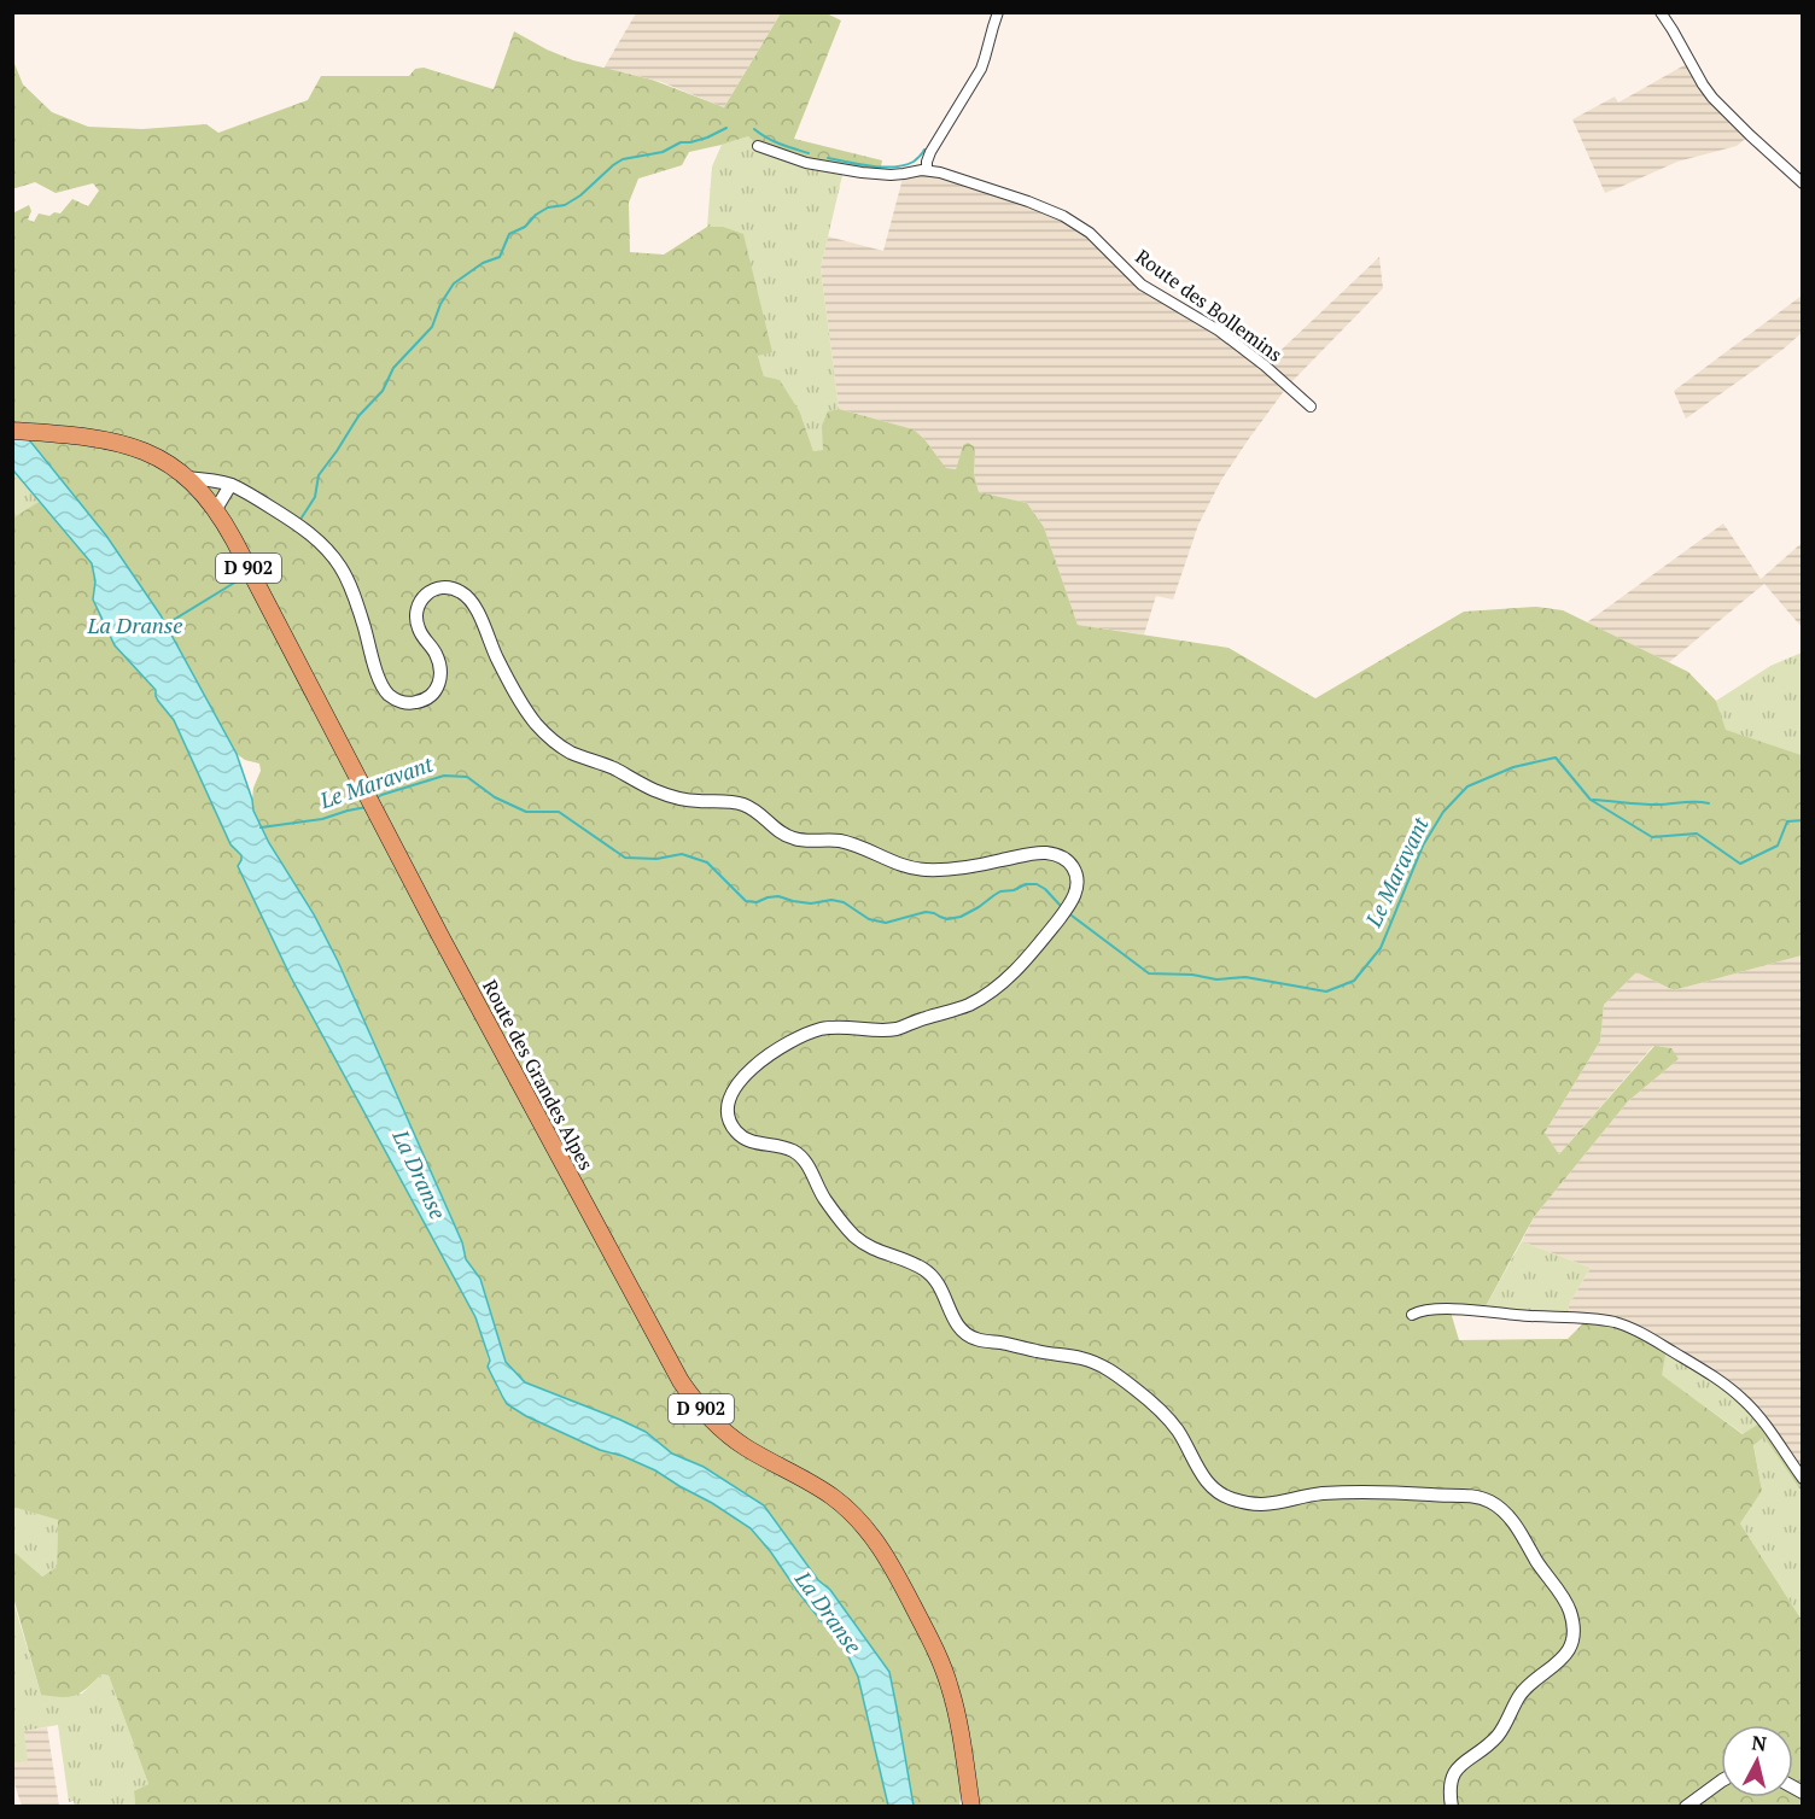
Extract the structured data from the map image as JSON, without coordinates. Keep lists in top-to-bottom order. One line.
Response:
{"streets":{"main road":["D 902","Route des Grandes Alpes"],"street":["Route des Bollemins"]},"water":["La Dranse","Le Maravant"],"north":"top"}
